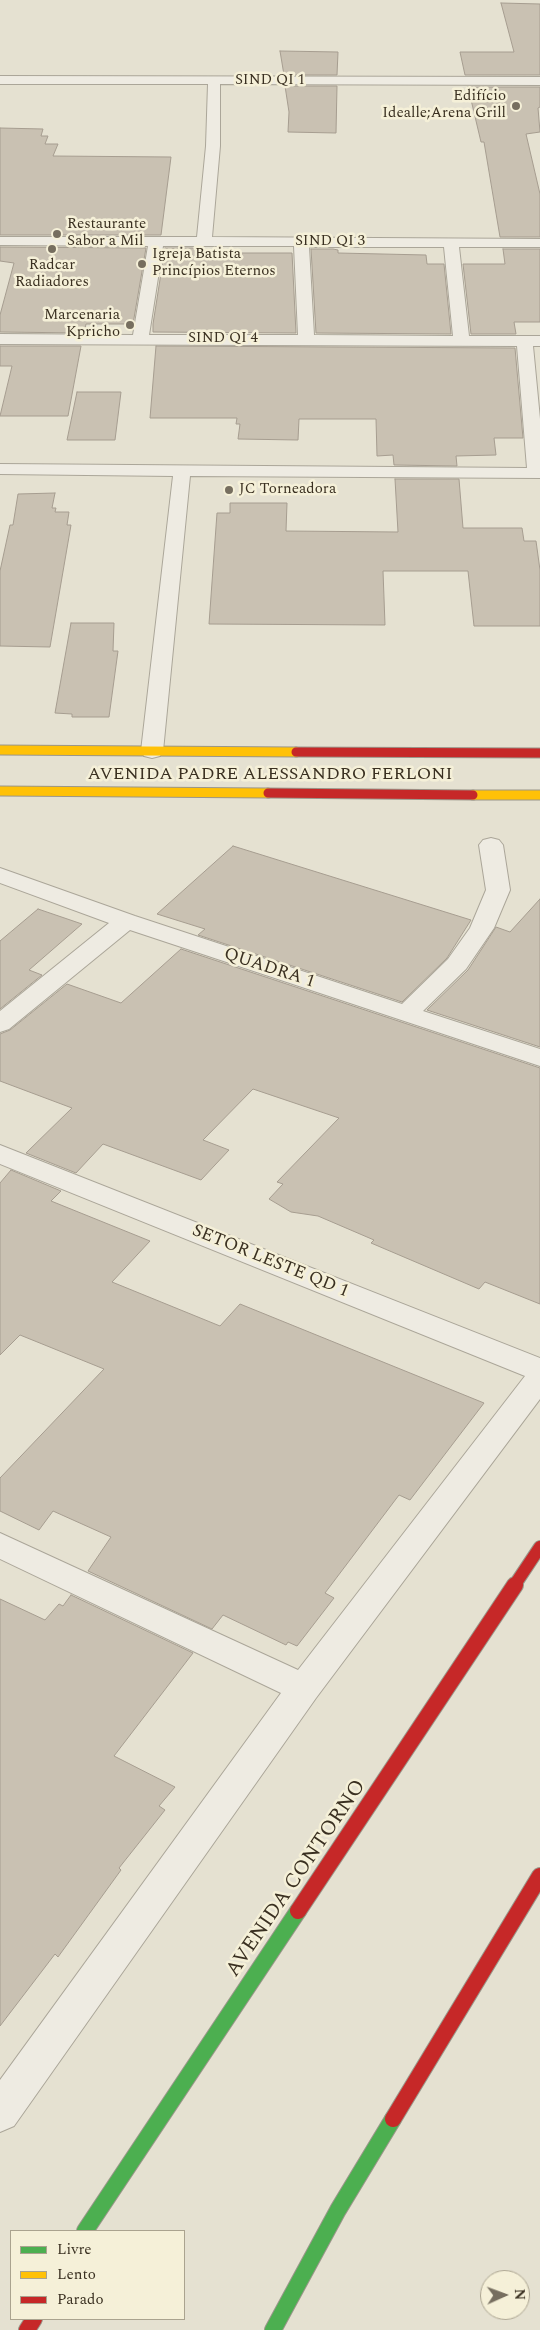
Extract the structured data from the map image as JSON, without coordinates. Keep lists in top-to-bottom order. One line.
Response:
{"streets":{"main road":["AVENIDA PADRE ALESSANDRO FERLONI","AVENIDA CONTORNO"],"street":["SIND QI 1","SIND QI 3","SIND QI 4","QUADRA 1","SETOR LESTE QD 1"]},"places":["Edifício Idealle;Arena Grill","Restaurante Sabor a Mil","Radcar Radiadores","Igreja Batista Princípios Eternos","Marcenaria Kpricho","JC Torneadora"],"legend":["Livre","Lento","Parado"],"north":"right"}
